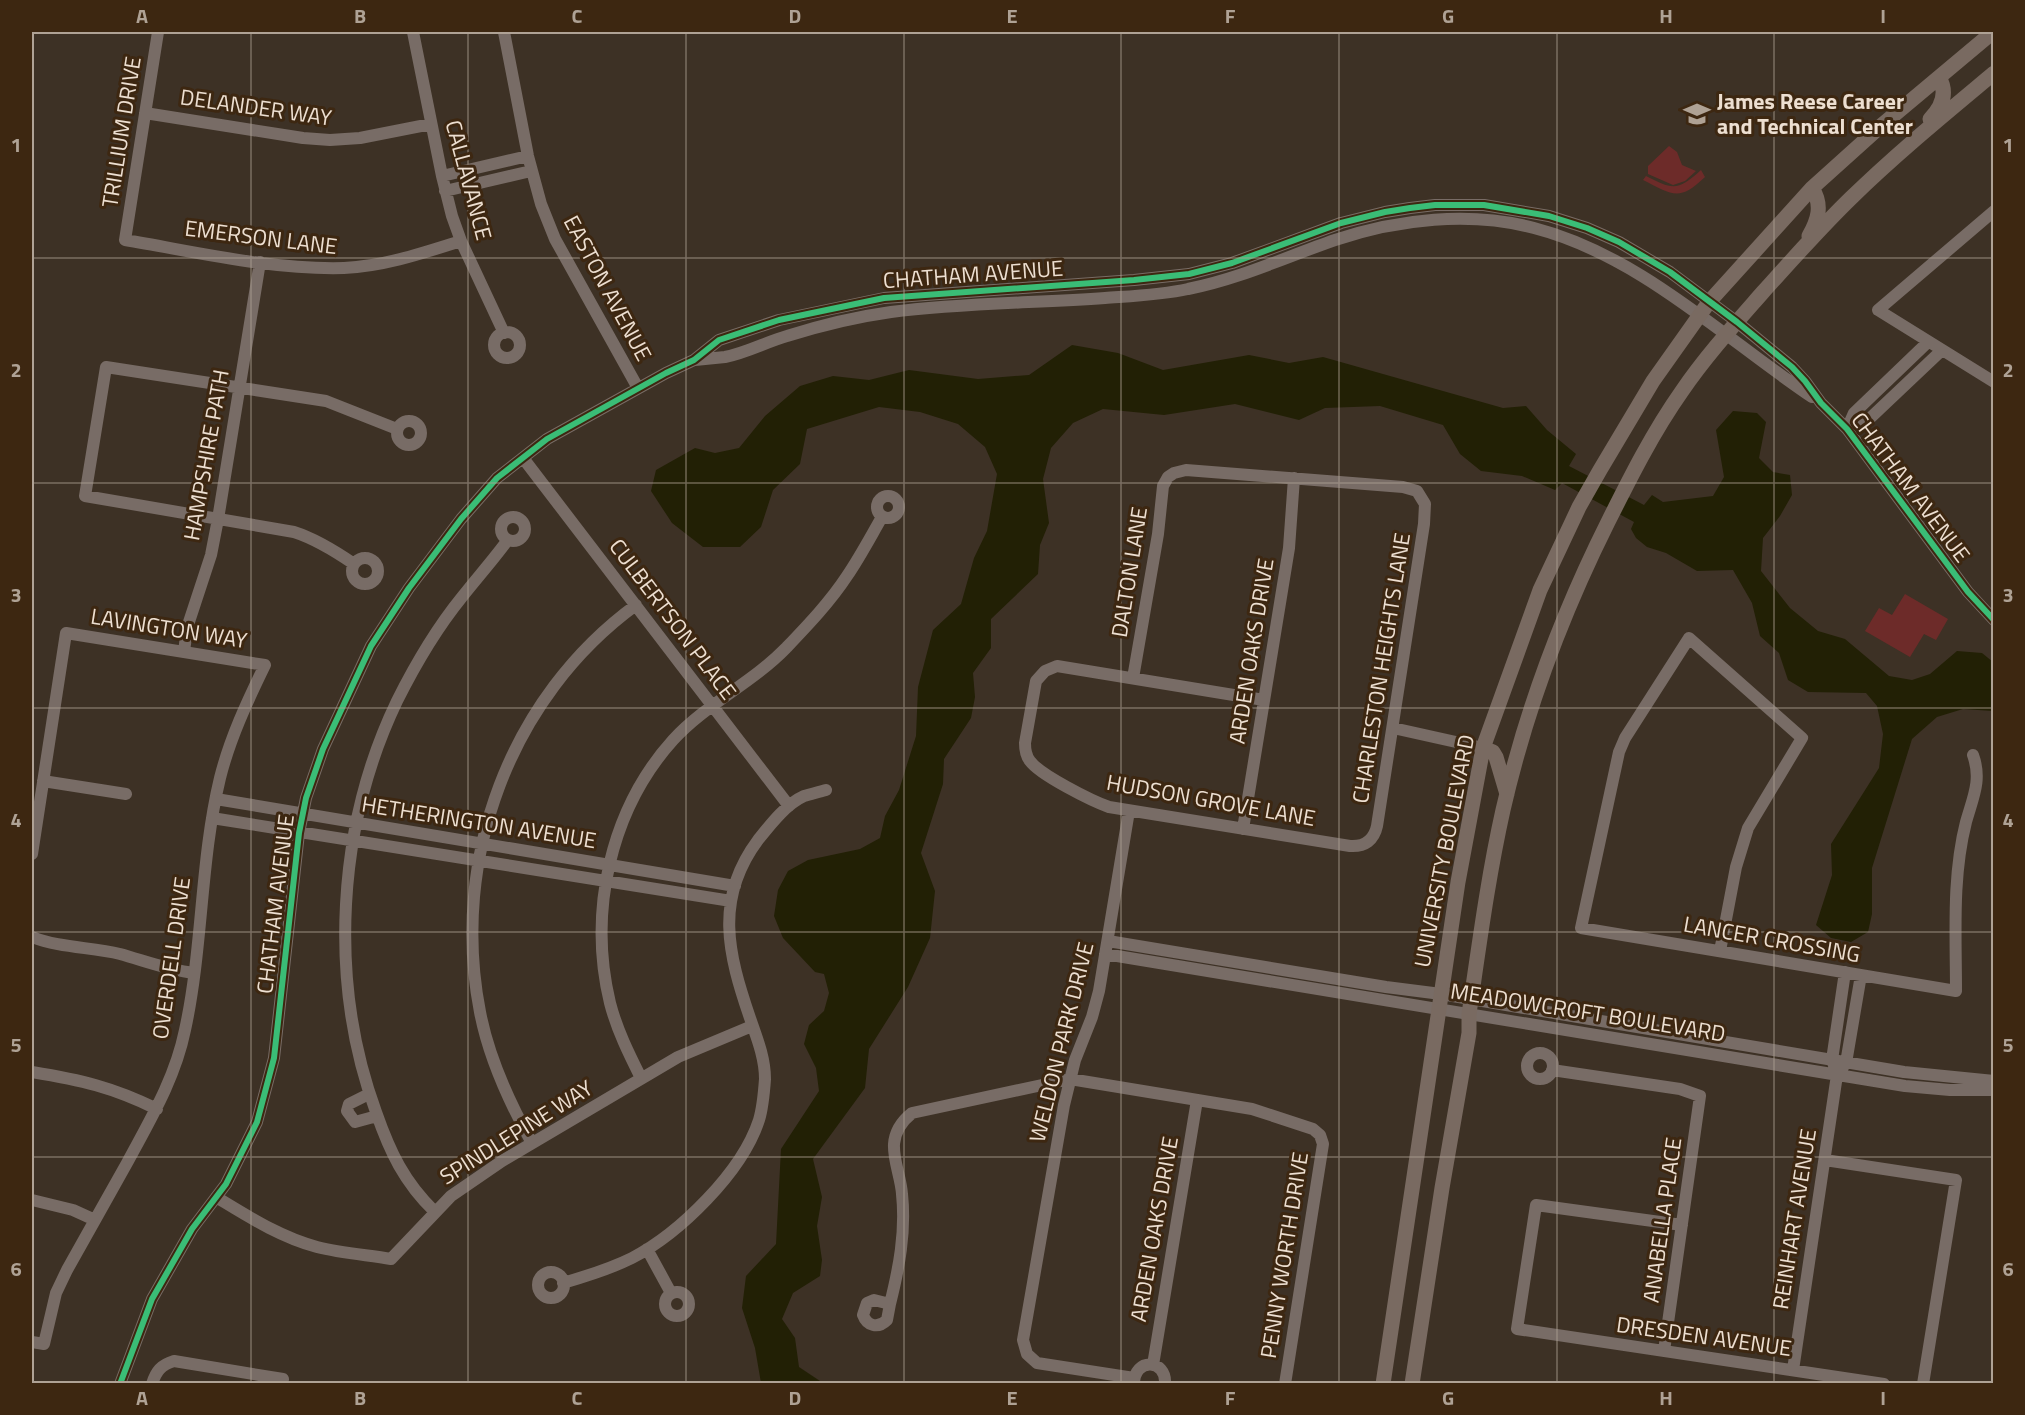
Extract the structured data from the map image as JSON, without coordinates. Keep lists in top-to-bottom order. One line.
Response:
{"streets":{"main road":["UNIVERSITY BOULEVARD"],"street":["DELANDER WAY","TRILLIUM DRIVE","CALLAVANCE","EMERSON LANE","CHATHAM AVENUE","EASTON AVENUE","HAMPSHIRE PATH","DALTON LANE","CULBERTSON PLACE","LAVINGTON WAY","ARDEN OAKS DRIVE","CHARLESTON HEIGHTS LANE","HUDSON GROVE LANE","HETHERINGTON AVENUE","LANCER CROSSING","OVERDELL DRIVE","MEADOWCROFT BOULEVARD","WELDON PARK DRIVE","SPINDLEPINE WAY","REINHART AVENUE","ANABELLA PLACE","PENNY WORTH DRIVE","DRESDEN AVENUE"]},"crossings":[["DELANDER WAY","TRILLIUM DRIVE"],["DELANDER WAY","CALLAVANCE"],["TRILLIUM DRIVE","EMERSON LANE"],["CALLAVANCE","EMERSON LANE"],["EMERSON LANE","HAMPSHIRE PATH"],["CHATHAM AVENUE","EASTON AVENUE"],["CHATHAM AVENUE","CULBERTSON PLACE"],["CHATHAM AVENUE","HETHERINGTON AVENUE"],["CHATHAM AVENUE","UNIVERSITY BOULEVARD"],["CHATHAM AVENUE","SPINDLEPINE WAY"],["HAMPSHIRE PATH","LAVINGTON WAY"],["DALTON LANE","ARDEN OAKS DRIVE"],["DALTON LANE","CHARLESTON HEIGHTS LANE"],["DALTON LANE","HUDSON GROVE LANE"],["LAVINGTON WAY","OVERDELL DRIVE"],["ARDEN OAKS DRIVE","CHARLESTON HEIGHTS LANE"],["ARDEN OAKS DRIVE","HUDSON GROVE LANE"],["ARDEN OAKS DRIVE","PENNY WORTH DRIVE"],["CHARLESTON HEIGHTS LANE","HUDSON GROVE LANE"],["HUDSON GROVE LANE","WELDON PARK DRIVE"],["HETHERINGTON AVENUE","OVERDELL DRIVE"],["UNIVERSITY BOULEVARD","MEADOWCROFT BOULEVARD"],["LANCER CROSSING","REINHART AVENUE"],["MEADOWCROFT BOULEVARD","WELDON PARK DRIVE"],["MEADOWCROFT BOULEVARD","REINHART AVENUE"],["REINHART AVENUE","DRESDEN AVENUE"],["ANABELLA PLACE","DRESDEN AVENUE"]],"places":{"school or university":["James Reese Career and Technical Center"]},"grid":{"columns":["A","B","C","D","E","F","G","H","I"],"rows":["1","2","3","4","5","6"]}}
